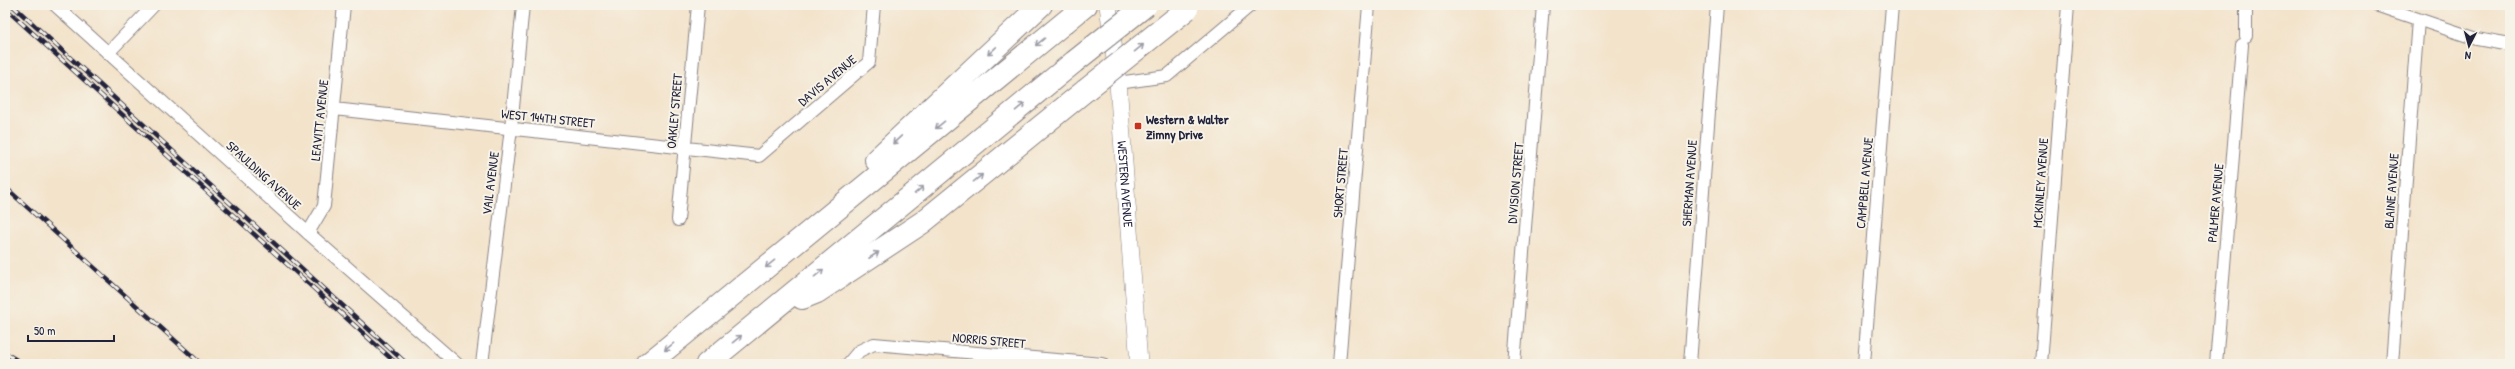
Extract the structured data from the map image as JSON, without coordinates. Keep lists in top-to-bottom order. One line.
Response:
{"streets":{"main road":["WESTERN AVENUE"],"street":["DAVIS AVENUE","OAKLEY STREET","WEST 144TH STREET","LEAVITT AVENUE","SPAULDING AVENUE","VAIL AVENUE","SHORT STREET","DIVISION STREET","SHERMAN AVENUE","CAMPBELL AVENUE","MCKINLEY AVENUE","BLAINE AVENUE","PALMER AVENUE","NORRIS STREET"]},"crossings":[["DAVIS AVENUE","WEST 144TH STREET"],["OAKLEY STREET","WEST 144TH STREET"],["WEST 144TH STREET","LEAVITT AVENUE"],["WEST 144TH STREET","VAIL AVENUE"],["LEAVITT AVENUE","SPAULDING AVENUE"]],"places":{"transit":["Western & Walter Zimny Drive"]},"scale_bar":"50 m","north":"bottom"}
